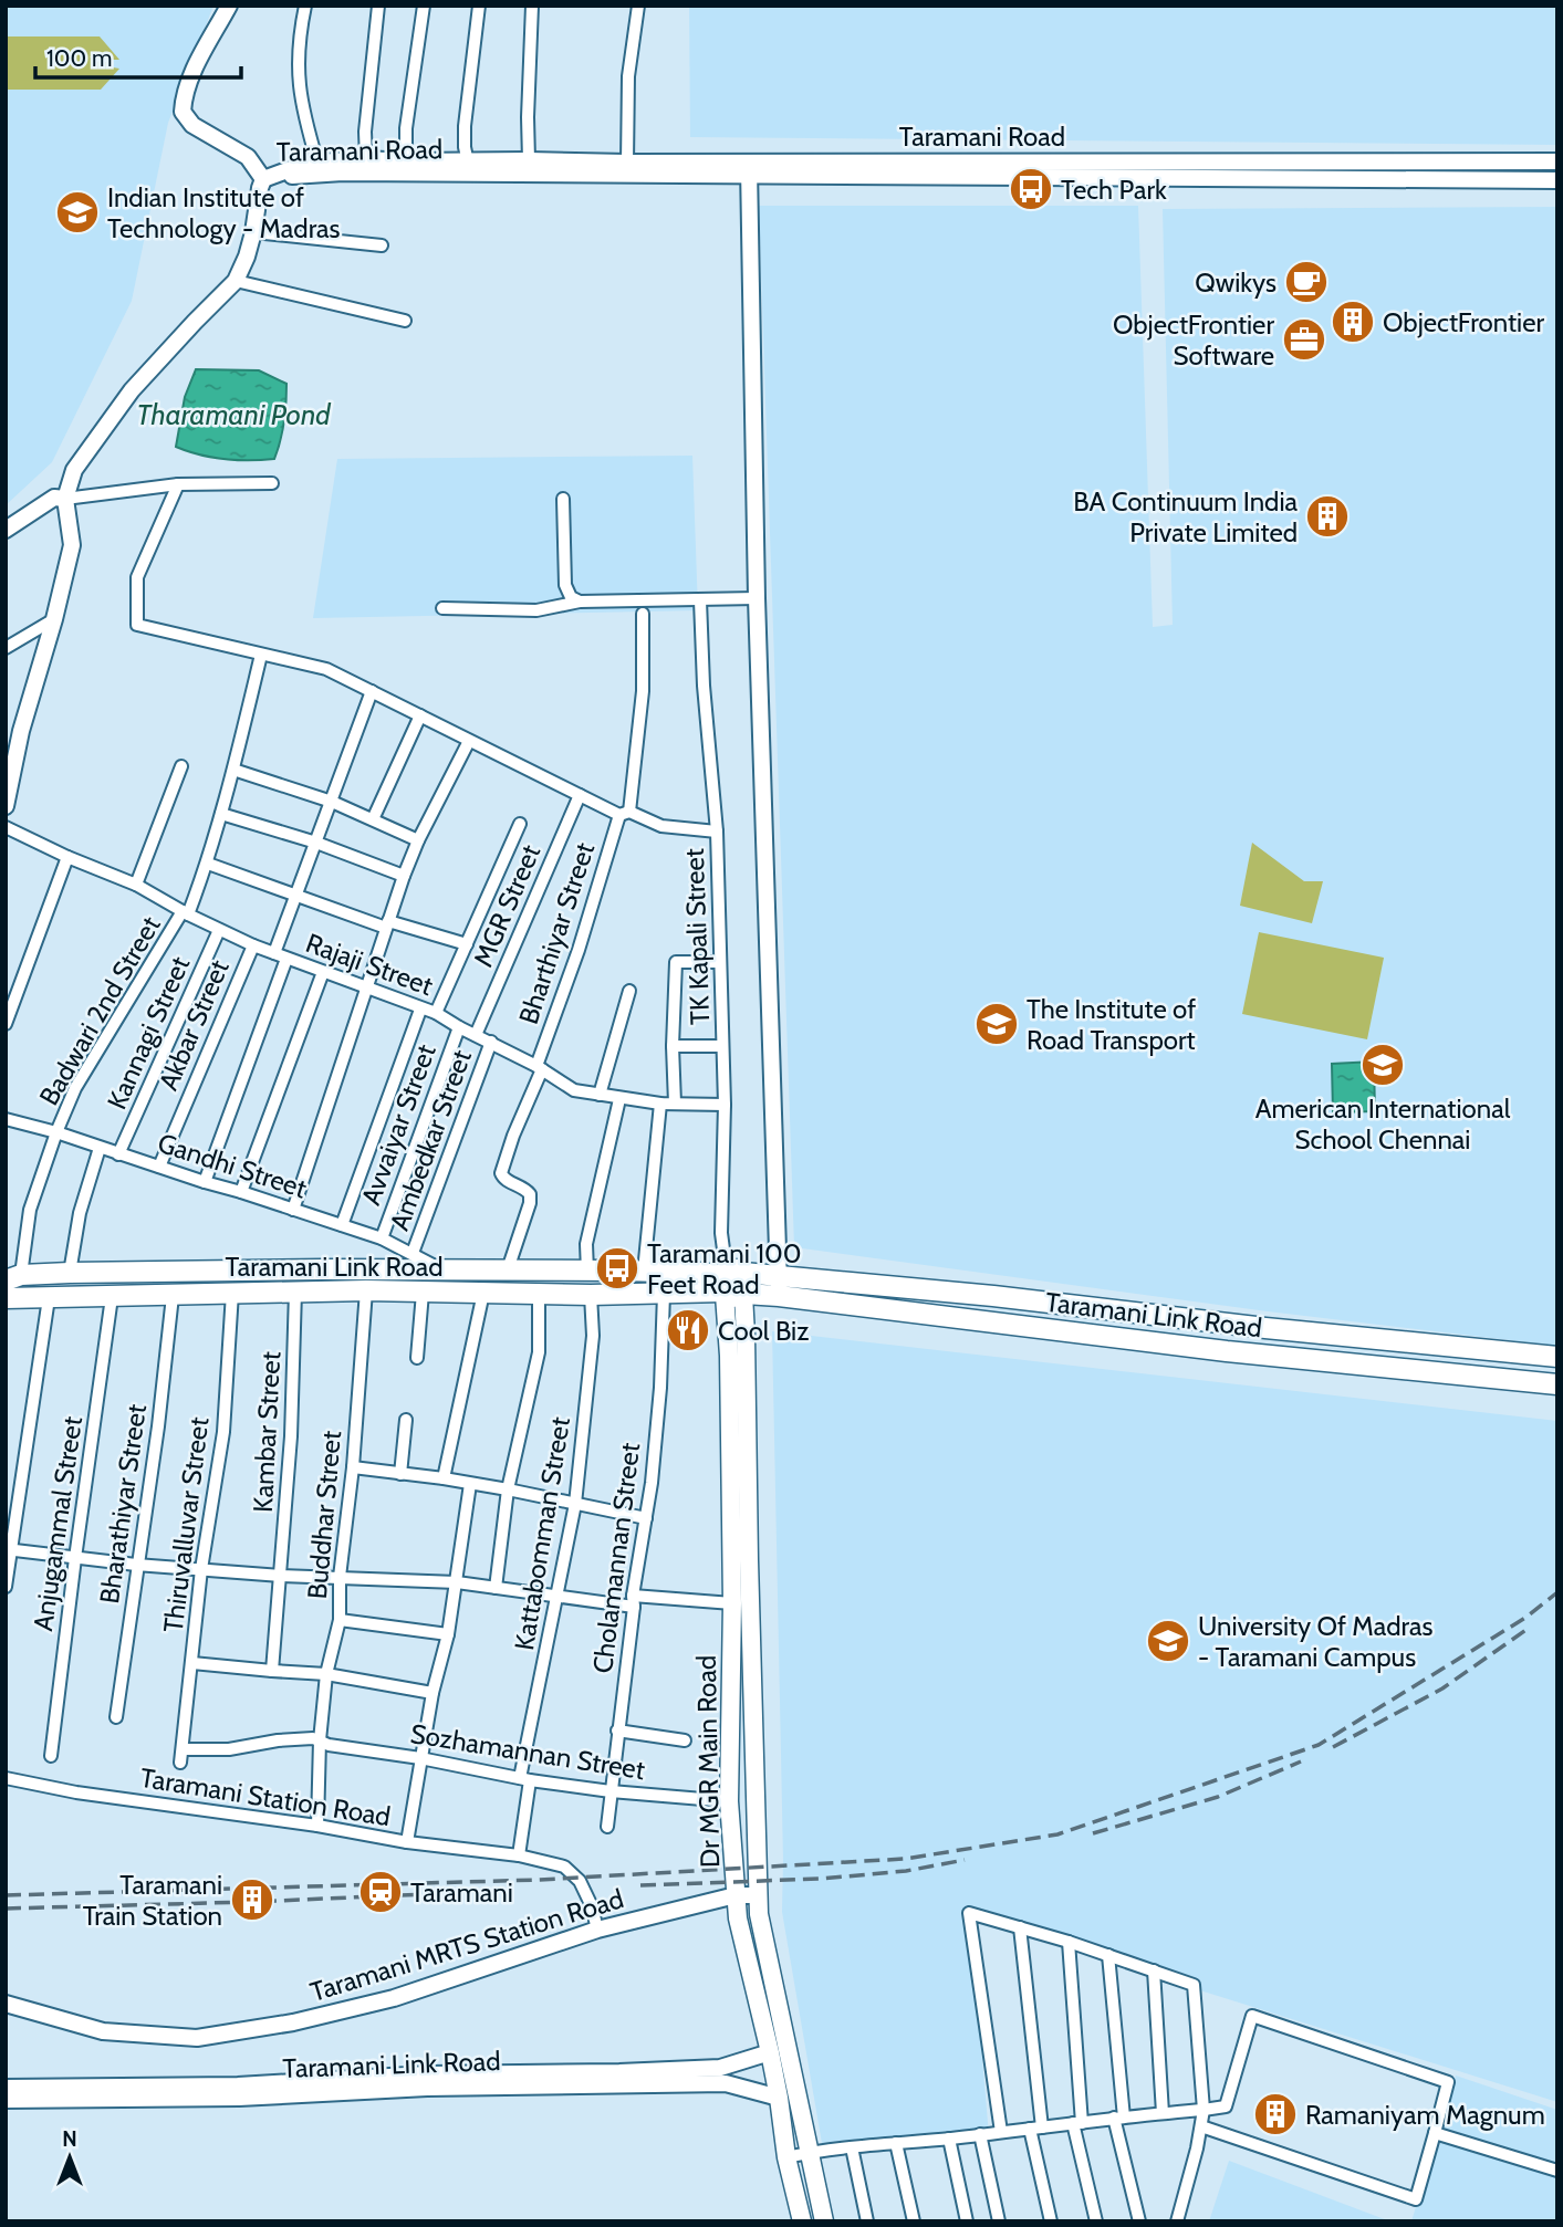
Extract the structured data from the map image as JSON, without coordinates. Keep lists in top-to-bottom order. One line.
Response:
{"streets":{"main road":["Taramani Link Road","Dr MGR Main Road"],"street":["Taramani Road","MGR Street","Bharthiyar Street","TK Kapali Street","Rajaji Street","Badwari 2nd Street","Akbar Street","Kannagi Street","Avvaiyar Street","Ambedkar Street","Gandhi Street","Kambar Street","Bharathiyar Street","Buddhar Street","Anjugammal Street","Thiruvalluvar Street","Kattabomman Street","Cholamannan Street","Sozhamannan Street","Taramani Station Road","Taramani MRTS Station Road"]},"crossings":[["MGR Street","Rajaji Street"],["Bharthiyar Street","Rajaji Street"],["Bharthiyar Street","Taramani Link Road"],["TK Kapali Street","Rajaji Street"],["TK Kapali Street","Taramani Link Road"],["TK Kapali Street","Dr MGR Main Road"],["Rajaji Street","Badwari 2nd Street"],["Rajaji Street","Akbar Street"],["Rajaji Street","Kannagi Street"],["Rajaji Street","Avvaiyar Street"],["Rajaji Street","Ambedkar Street"],["Badwari 2nd Street","Gandhi Street"],["Badwari 2nd Street","Taramani Link Road"],["Akbar Street","Gandhi Street"],["Kannagi Street","Gandhi Street"],["Avvaiyar Street","Gandhi Street"],["Ambedkar Street","Gandhi Street"],["Gandhi Street","Taramani Link Road"],["Taramani Link Road","Kambar Street"],["Taramani Link Road","Bharathiyar Street"],["Taramani Link Road","Buddhar Street"],["Taramani Link Road","Anjugammal Street"],["Taramani Link Road","Thiruvalluvar Street"],["Taramani Link Road","Kattabomman Street"],["Taramani Link Road","Cholamannan Street"],["Taramani Link Road","Dr MGR Main Road"],["Buddhar Street","Sozhamannan Street"],["Buddhar Street","Taramani Station Road"],["Thiruvalluvar Street","Sozhamannan Street"],["Kattabomman Street","Sozhamannan Street"],["Kattabomman Street","Taramani Station Road"],["Cholamannan Street","Sozhamannan Street"],["Sozhamannan Street","Dr MGR Main Road"],["Dr MGR Main Road","Taramani MRTS Station Road"],["Taramani Station Road","Taramani MRTS Station Road"]],"water":["Tharamani Pond"],"places":{"bus stop":["Tech Park","Taramani 100 Feet Road"],"school or university":["Indian Institute of Technology - Madras","The Institute of Road Transport","American International School Chennai","University Of Madras - Taramani Campus"],"cafe":["Qwikys"],"building":["ObjectFrontier","BA Continuum India Private Limited","Taramani Train Station","Ramaniyam Magnum"],"office":["ObjectFrontier Software"],"restaurant":["Cool Biz"],"station":["Taramani"]},"scale_bar":"100 m","north":"top"}
